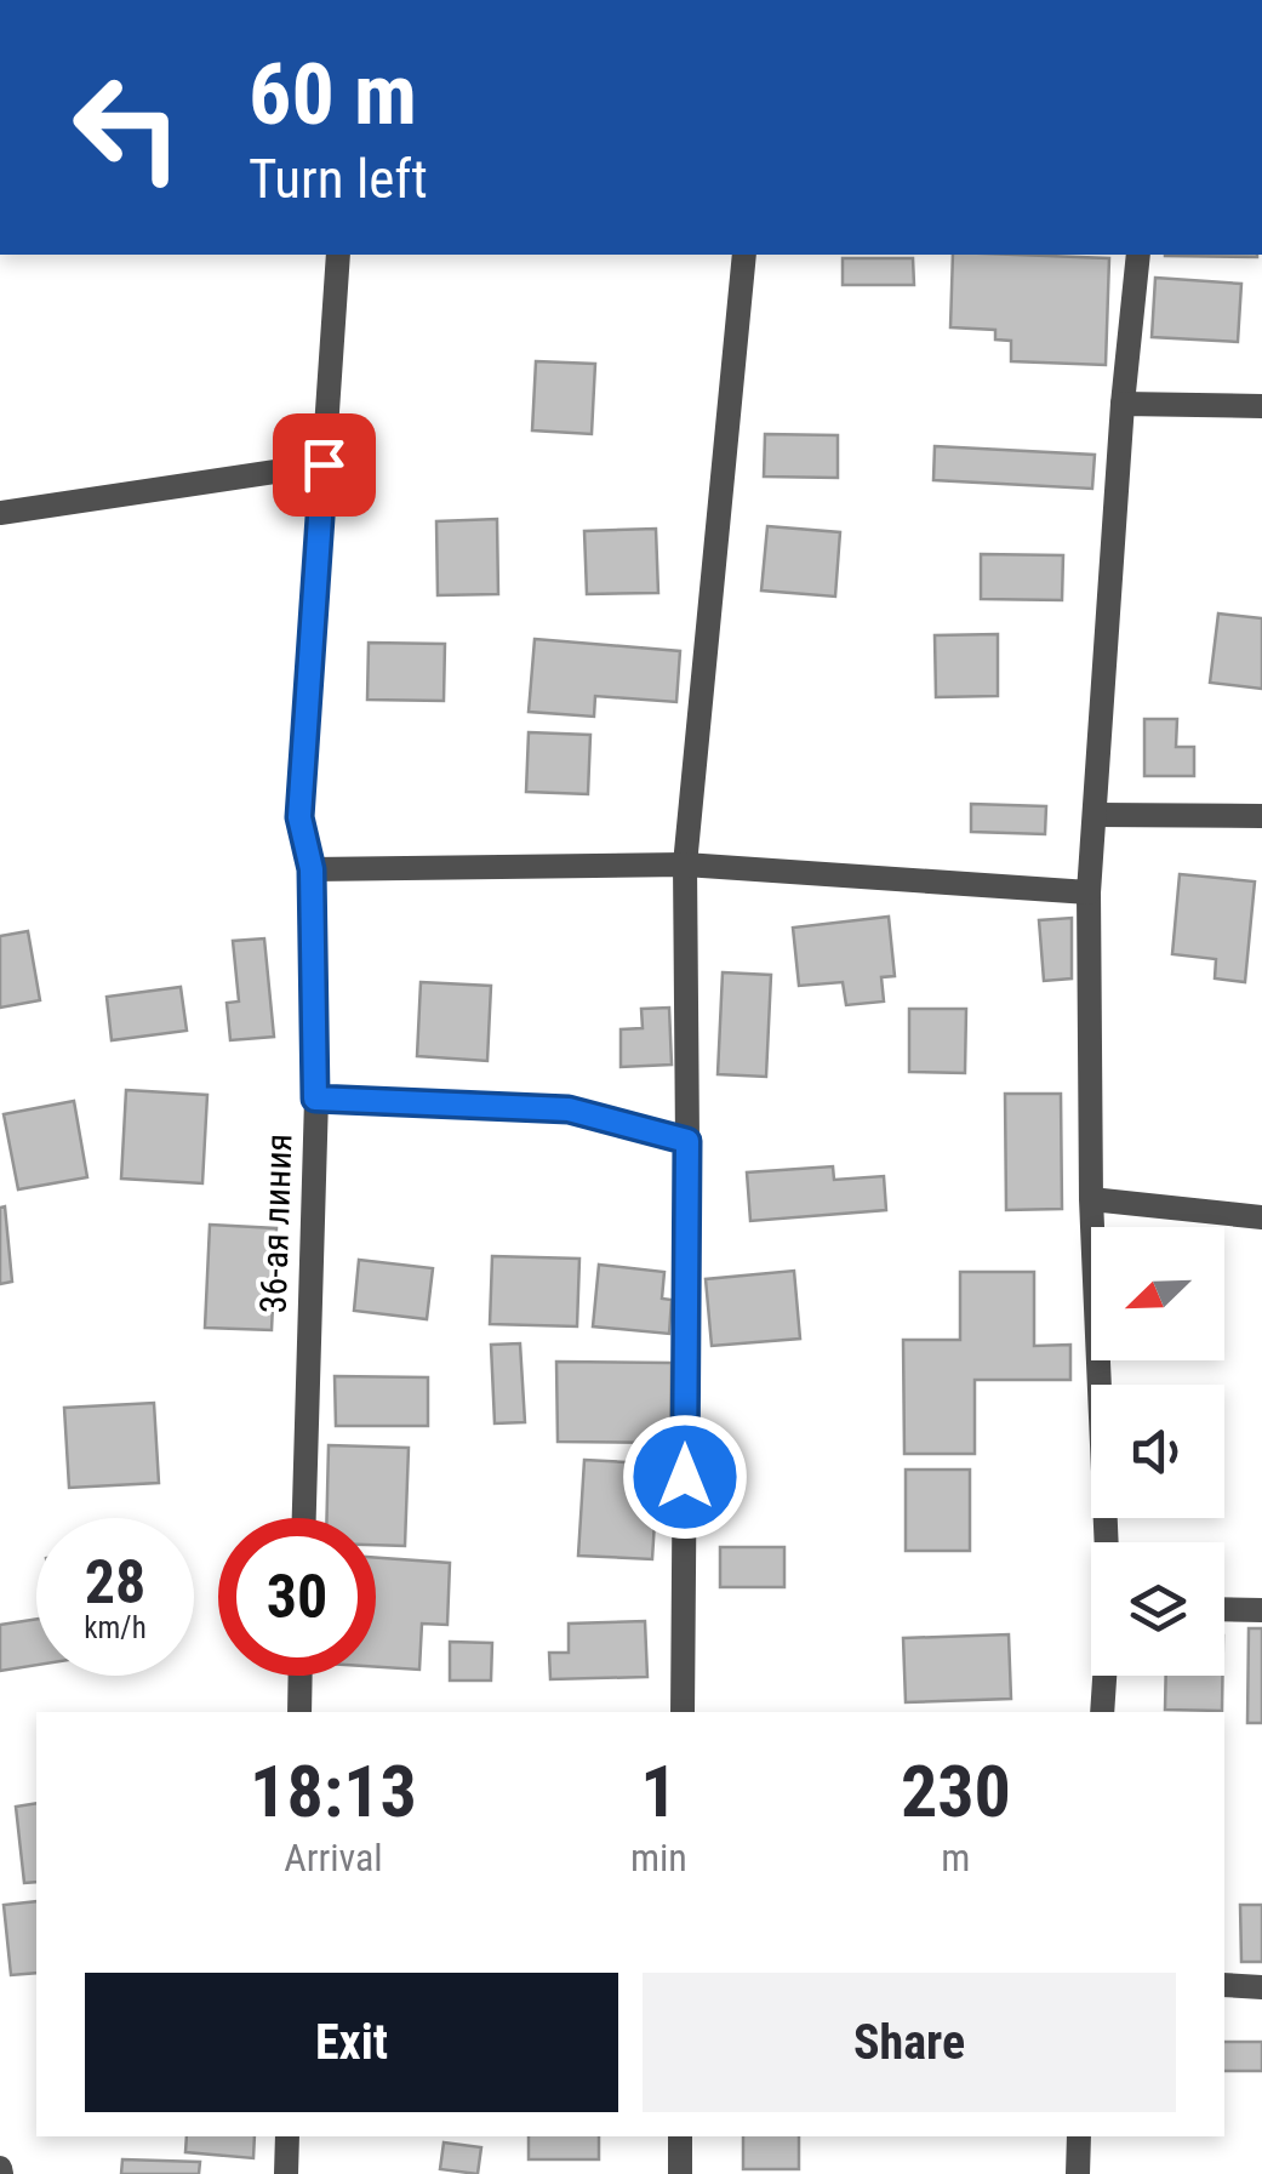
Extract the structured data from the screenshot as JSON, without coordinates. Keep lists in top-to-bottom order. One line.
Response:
{"streets":{"street":["36-ая линия"]},"north":"bottom left","page":{"turn":["60 m","Turn left"],"speed":"28 km/h","limit":"30","eta":["18:13","Arrival","1","min","230","m"],"buttons":["Exit","Share"]}}
